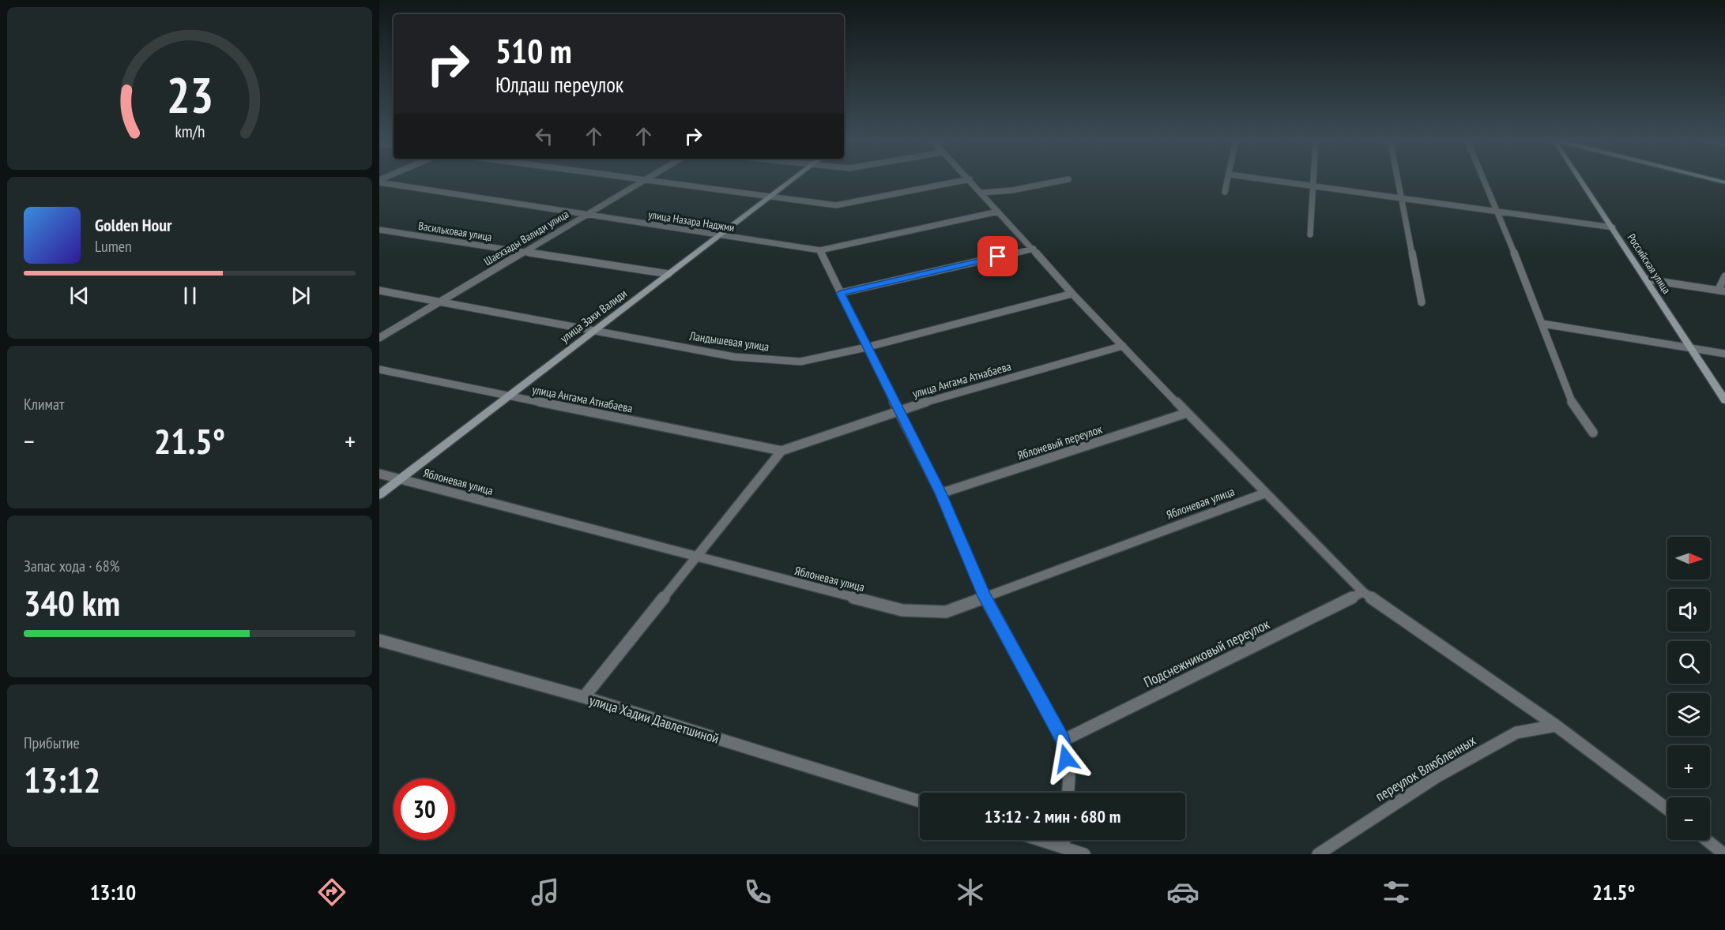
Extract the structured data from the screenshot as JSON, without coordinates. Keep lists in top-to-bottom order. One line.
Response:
{"streets":{"street":["улица Назара Наджми","Васильковая улица","Шаехзады Валиди улица","Российская улица","улица Заки Валиди","Ландышевая улица","улица Ангама Атнабаева","Яблоневый переулок","Яблоневая улица","Подснежниковый переулок","улица Хадии Давлетшиной","переулок Влюбленных"]},"crossings":[["улица Назара Наджми","Шаехзады Валиди улица"],["улица Назара Наджми","улица Заки Валиди"],["Васильковая улица","Шаехзады Валиди улица"],["Васильковая улица","улица Заки Валиди"],["Шаехзады Валиди улица","Ландышевая улица"],["улица Заки Валиди","Ландышевая улица"],["улица Заки Валиди","улица Ангама Атнабаева"],["улица Заки Валиди","Яблоневая улица"]],"north":"right","page":{"turn":["510 m","Юлдаш переулок"],"song":["Golden Hour","Lumen"],"tile":["Климат",["Запас хода · 68%","340 km"],["Прибытие","13:12"]],"heat":["−","21.5°","+"],"map_buttons":["+","−"],"limit":"30","trip":"13:12 · 2 мин · 680 m","tabs":["13:10","21.5°"],"gauge":["23","km/h"]}}
